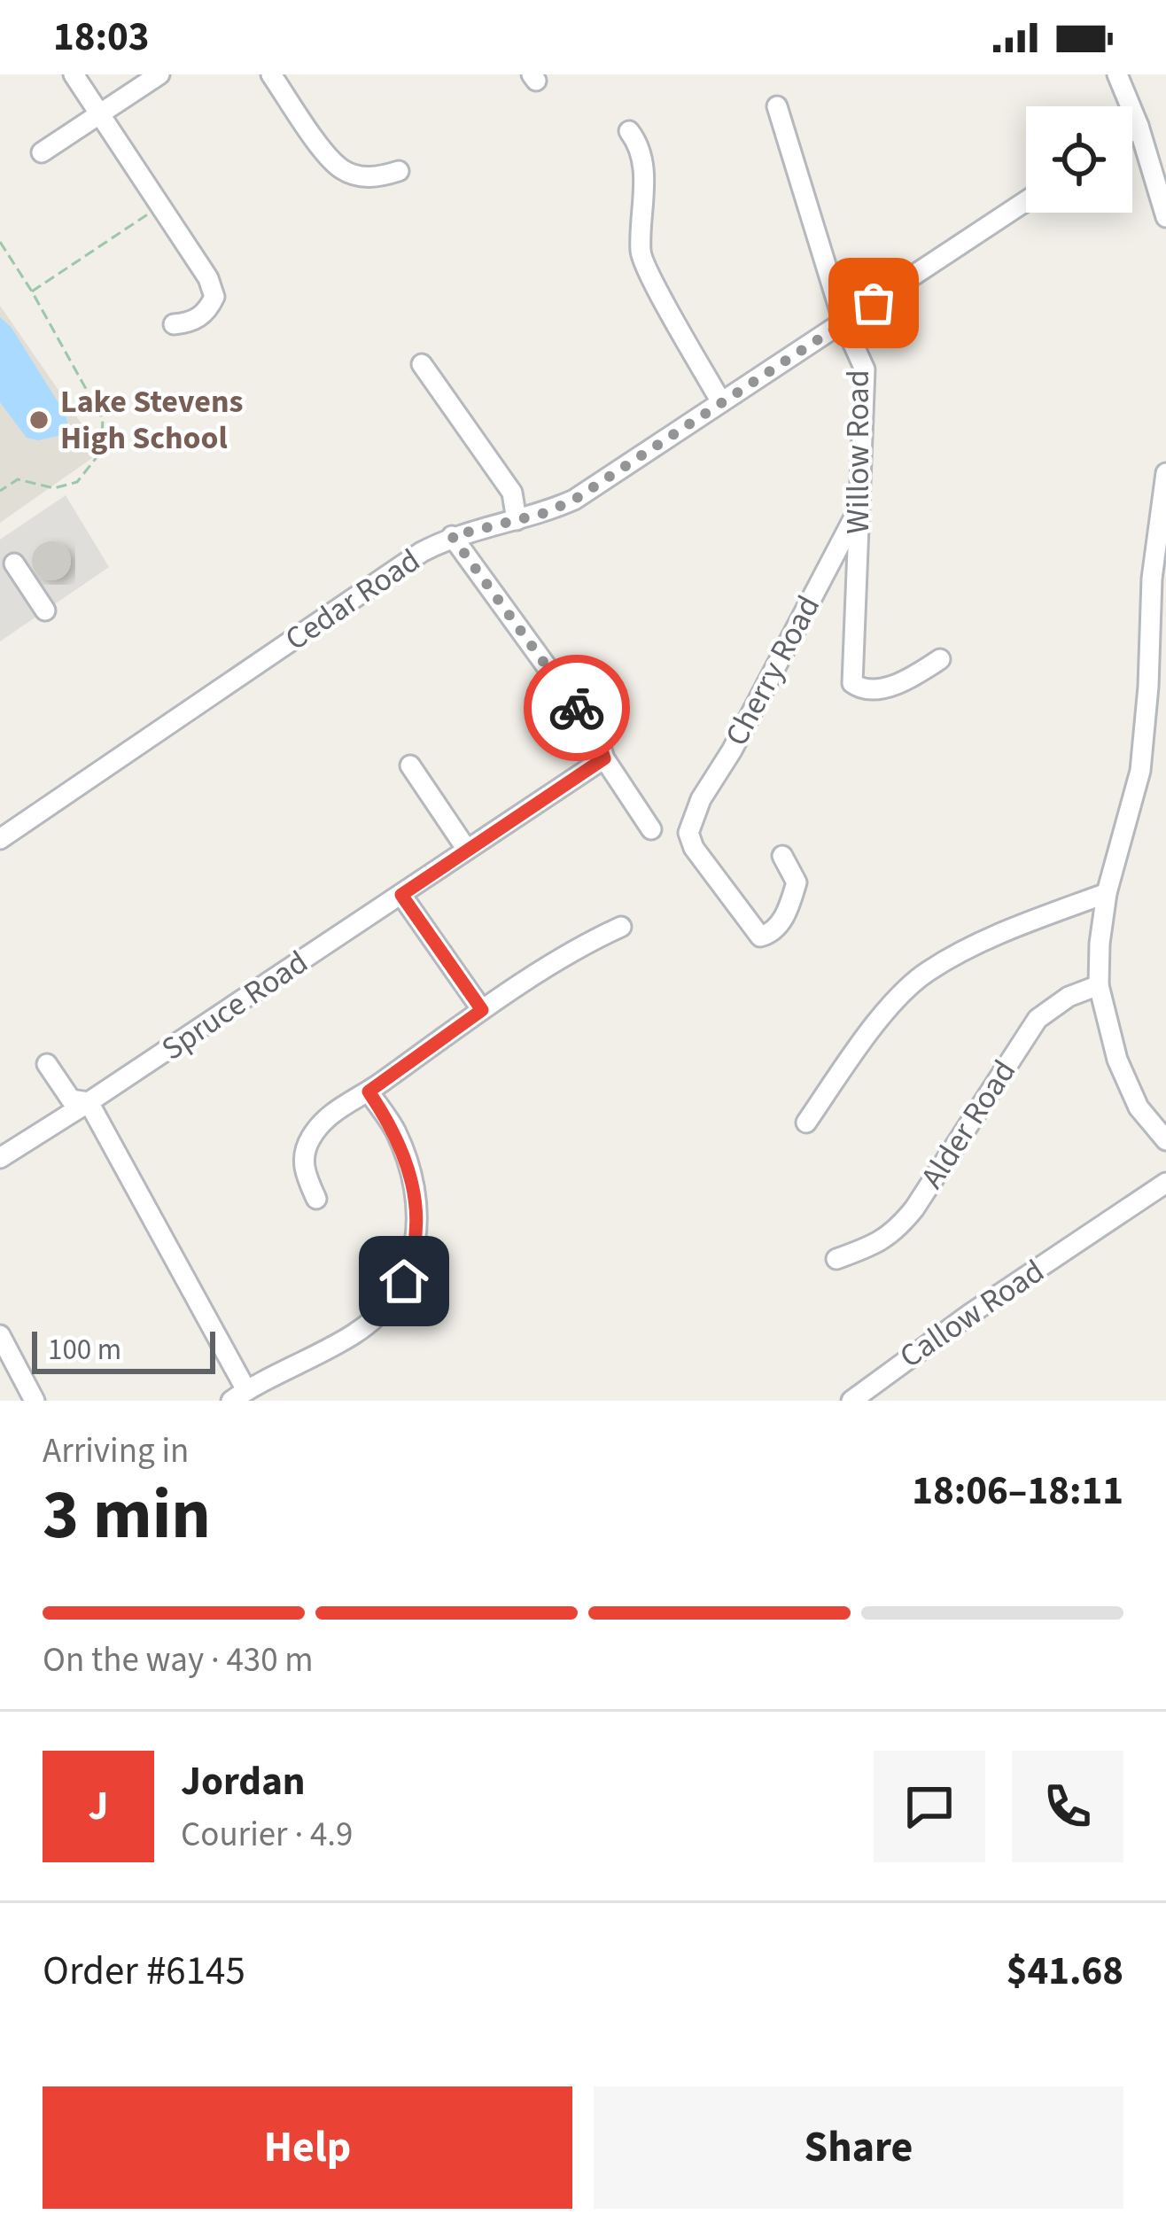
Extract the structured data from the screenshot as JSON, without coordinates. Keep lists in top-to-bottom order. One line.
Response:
{"streets":{"street":["Willow Road","Cedar Road","Cherry Road","Spruce Road","Alder Road","Callow Road"]},"crossings":[["Willow Road","Cedar Road"],["Willow Road","Cherry Road"]],"places":["Lake Stevens High School"],"scale_bar":"100 m","page":{"status":"18:03","scale":"100 m","heading":["3 min","Arriving in","18:06–18:11"],"panel":["Jordan","Courier · 4.9","Order #6145","$41.68"],"bar":"On the way · 430 m","round":"J","buttons":["Help","Share"]}}
